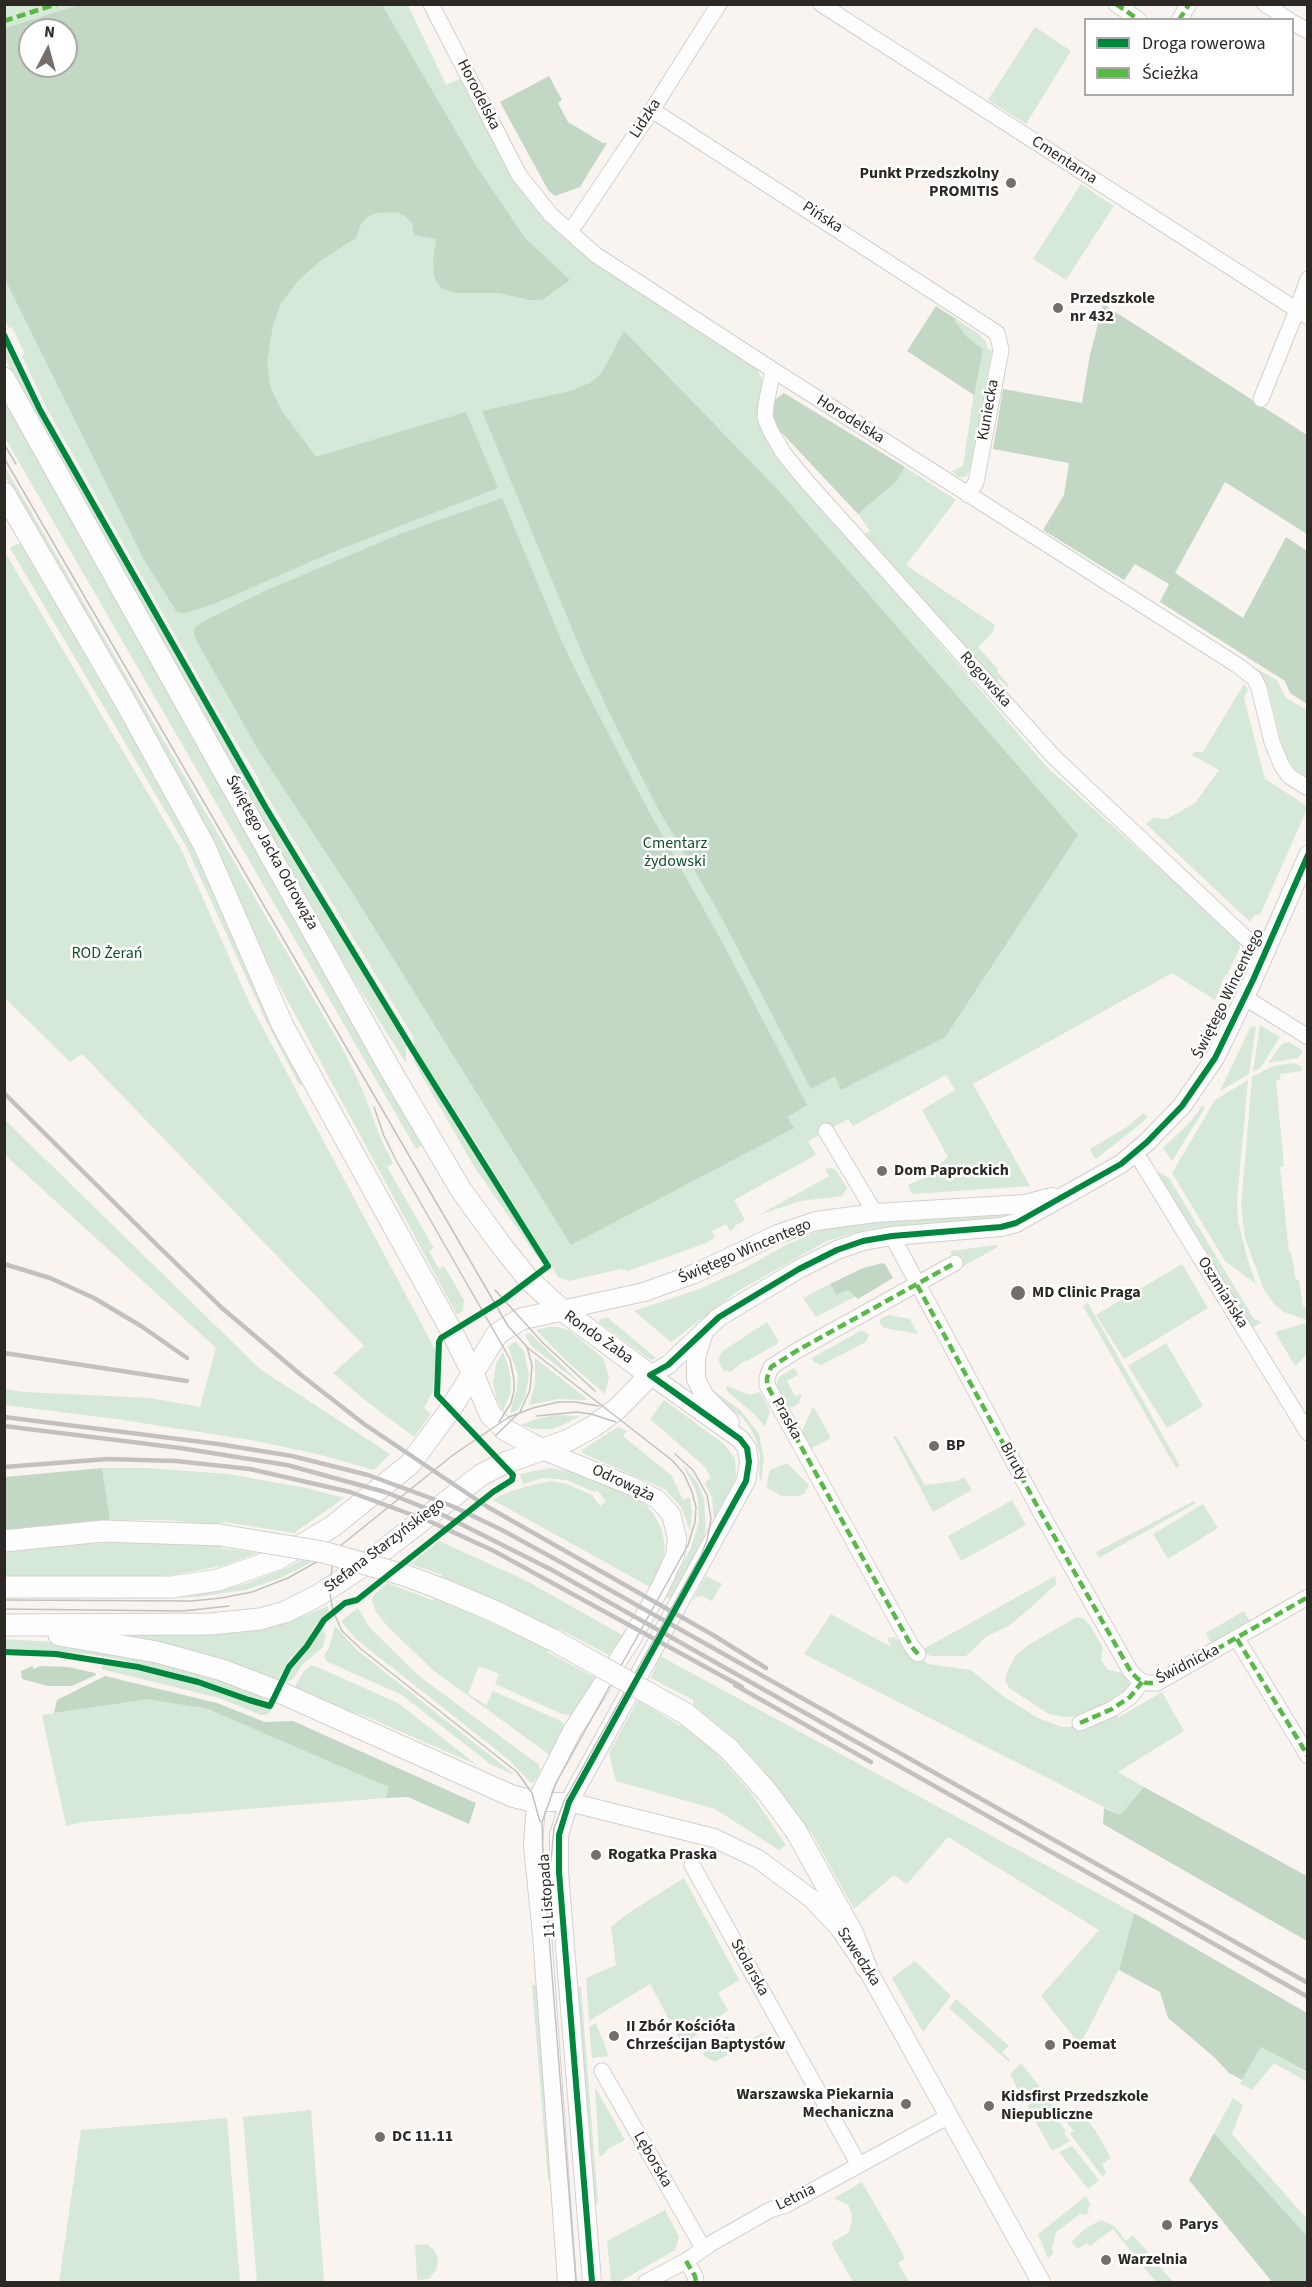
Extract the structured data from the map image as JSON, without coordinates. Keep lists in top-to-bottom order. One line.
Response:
{"streets":{"main road":["Świętego Jacka Odrowąża","Rondo Żaba","Stefana Starzyńskiego"],"street":["Horodelska","Lidzka","Cmentarna","Pińska","Kuniecka","Rogowska","Świętego Wincentego","Oszmiańska","Praska","Biruty","Odrowąża","Świdnicka","11 Listopada","Szwedzka","Stolarska","Lęborska","Letnia"]},"crossings":[["Horodelska","Lidzka"],["Horodelska","Kuniecka"],["Horodelska","Rogowska"],["Lidzka","Pińska"],["Pińska","Kuniecka"],["Rogowska","Świętego Wincentego"],["Świętego Jacka Odrowąża","Świętego Wincentego"],["Świętego Jacka Odrowąża","Rondo Żaba"],["Świętego Jacka Odrowąża","Odrowąża"],["Świętego Jacka Odrowąża","Stefana Starzyńskiego"],["Świętego Wincentego","Oszmiańska"],["Świętego Wincentego","Rondo Żaba"],["Świętego Wincentego","Biruty"],["Świętego Wincentego","Odrowąża"],["Świętego Wincentego","Stefana Starzyńskiego"],["Rondo Żaba","Odrowąża"],["Rondo Żaba","Stefana Starzyńskiego"],["Praska","Biruty"],["Biruty","Świdnicka"],["Odrowąża","Stefana Starzyńskiego"],["Odrowąża","11 Listopada"],["11 Listopada","Szwedzka"],["Szwedzka","Letnia"],["Stolarska","Letnia"],["Lęborska","Letnia"]],"parks":["Cmentarz żydowski","ROD Żerań"],"places":["Punkt Przedszkolny PROMITIS","Przedszkole nr 432","Dom Paprockich","MD Clinic Praga","BP","Rogatka Praska","II Zbór Kościóła Chrześcijan Baptystów","Poemat","Warszawska Piekarnia Mechaniczna","Kidsfirst Przedszkole Niepubliczne","DC 11.11","Parys","Warzelnia"],"legend":["Droga rowerowa","Ścieżka"],"north":"top"}
